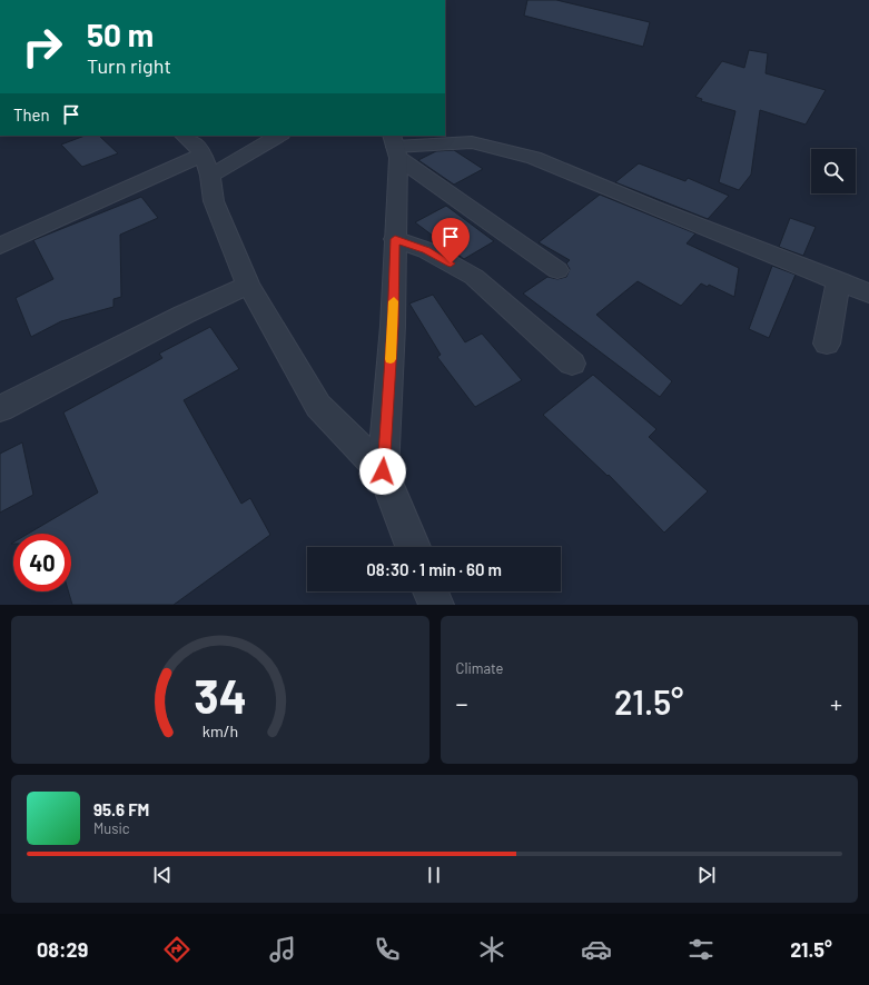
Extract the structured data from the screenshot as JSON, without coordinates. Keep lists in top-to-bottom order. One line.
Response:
{"page":{"turn":["50 m","Turn right"],"then":"Then","limit":"40","trip":"08:30 · 1 min · 60 m","tile":"Climate","heat":["−","21.5°","+"],"song":["95.6 FM","Music"],"tabs":["08:29","21.5°"],"gauge":["34","km/h"]}}
